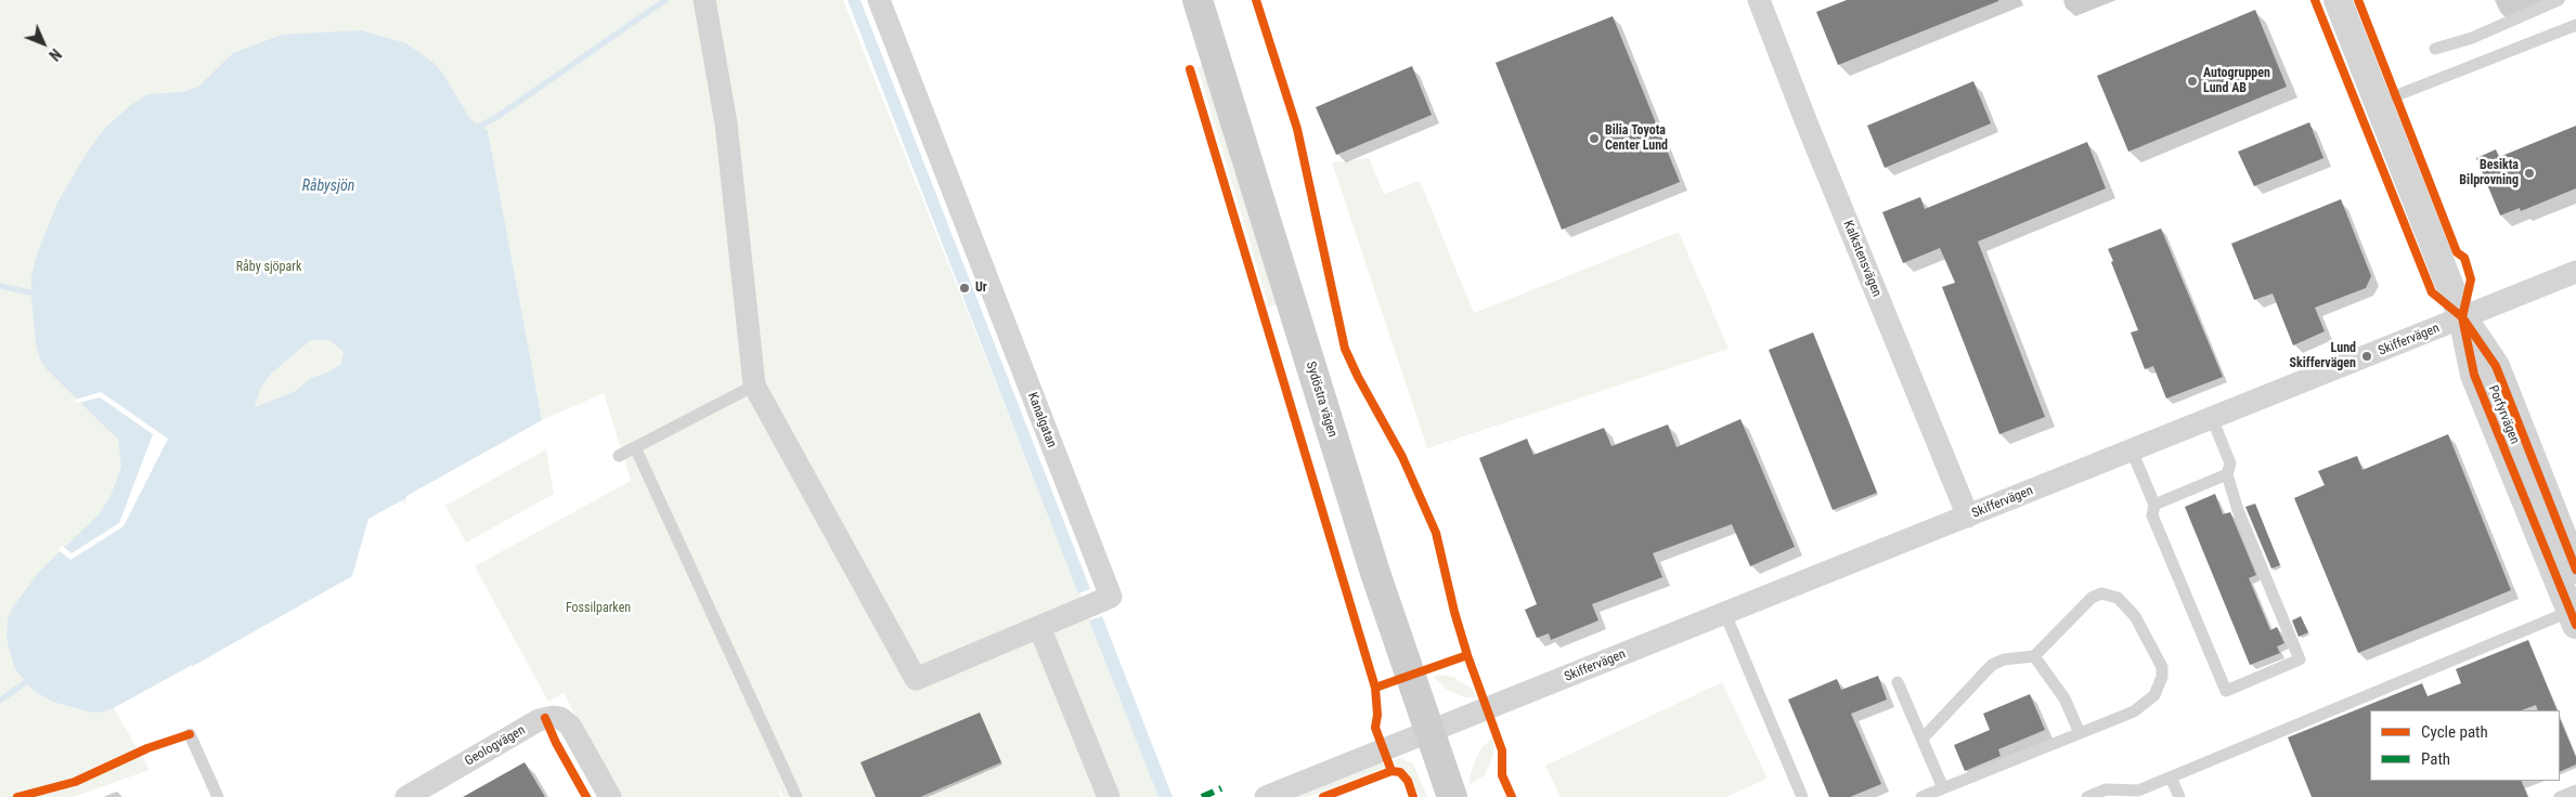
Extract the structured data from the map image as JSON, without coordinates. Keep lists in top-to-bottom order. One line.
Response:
{"streets":{"main road":["Sydöstra vägen"],"street":["Kalkstensvägen","Skiffervägen","Porfyrvägen","Kanalgatan","Geologvägen"]},"crossings":[["Kalkstensvägen","Skiffervägen"],["Skiffervägen","Sydöstra vägen"],["Skiffervägen","Porfyrvägen"]],"water":["Råbysjön"],"parks":["Råby sjöpark","Fossilparken"],"places":["Autogruppen Lund AB","Bilia Toyota Center Lund","Besikta Bilprovning","Ur","Lund Skiffervägen"],"legend":["Cycle path","Path"],"north":"bottom right"}
